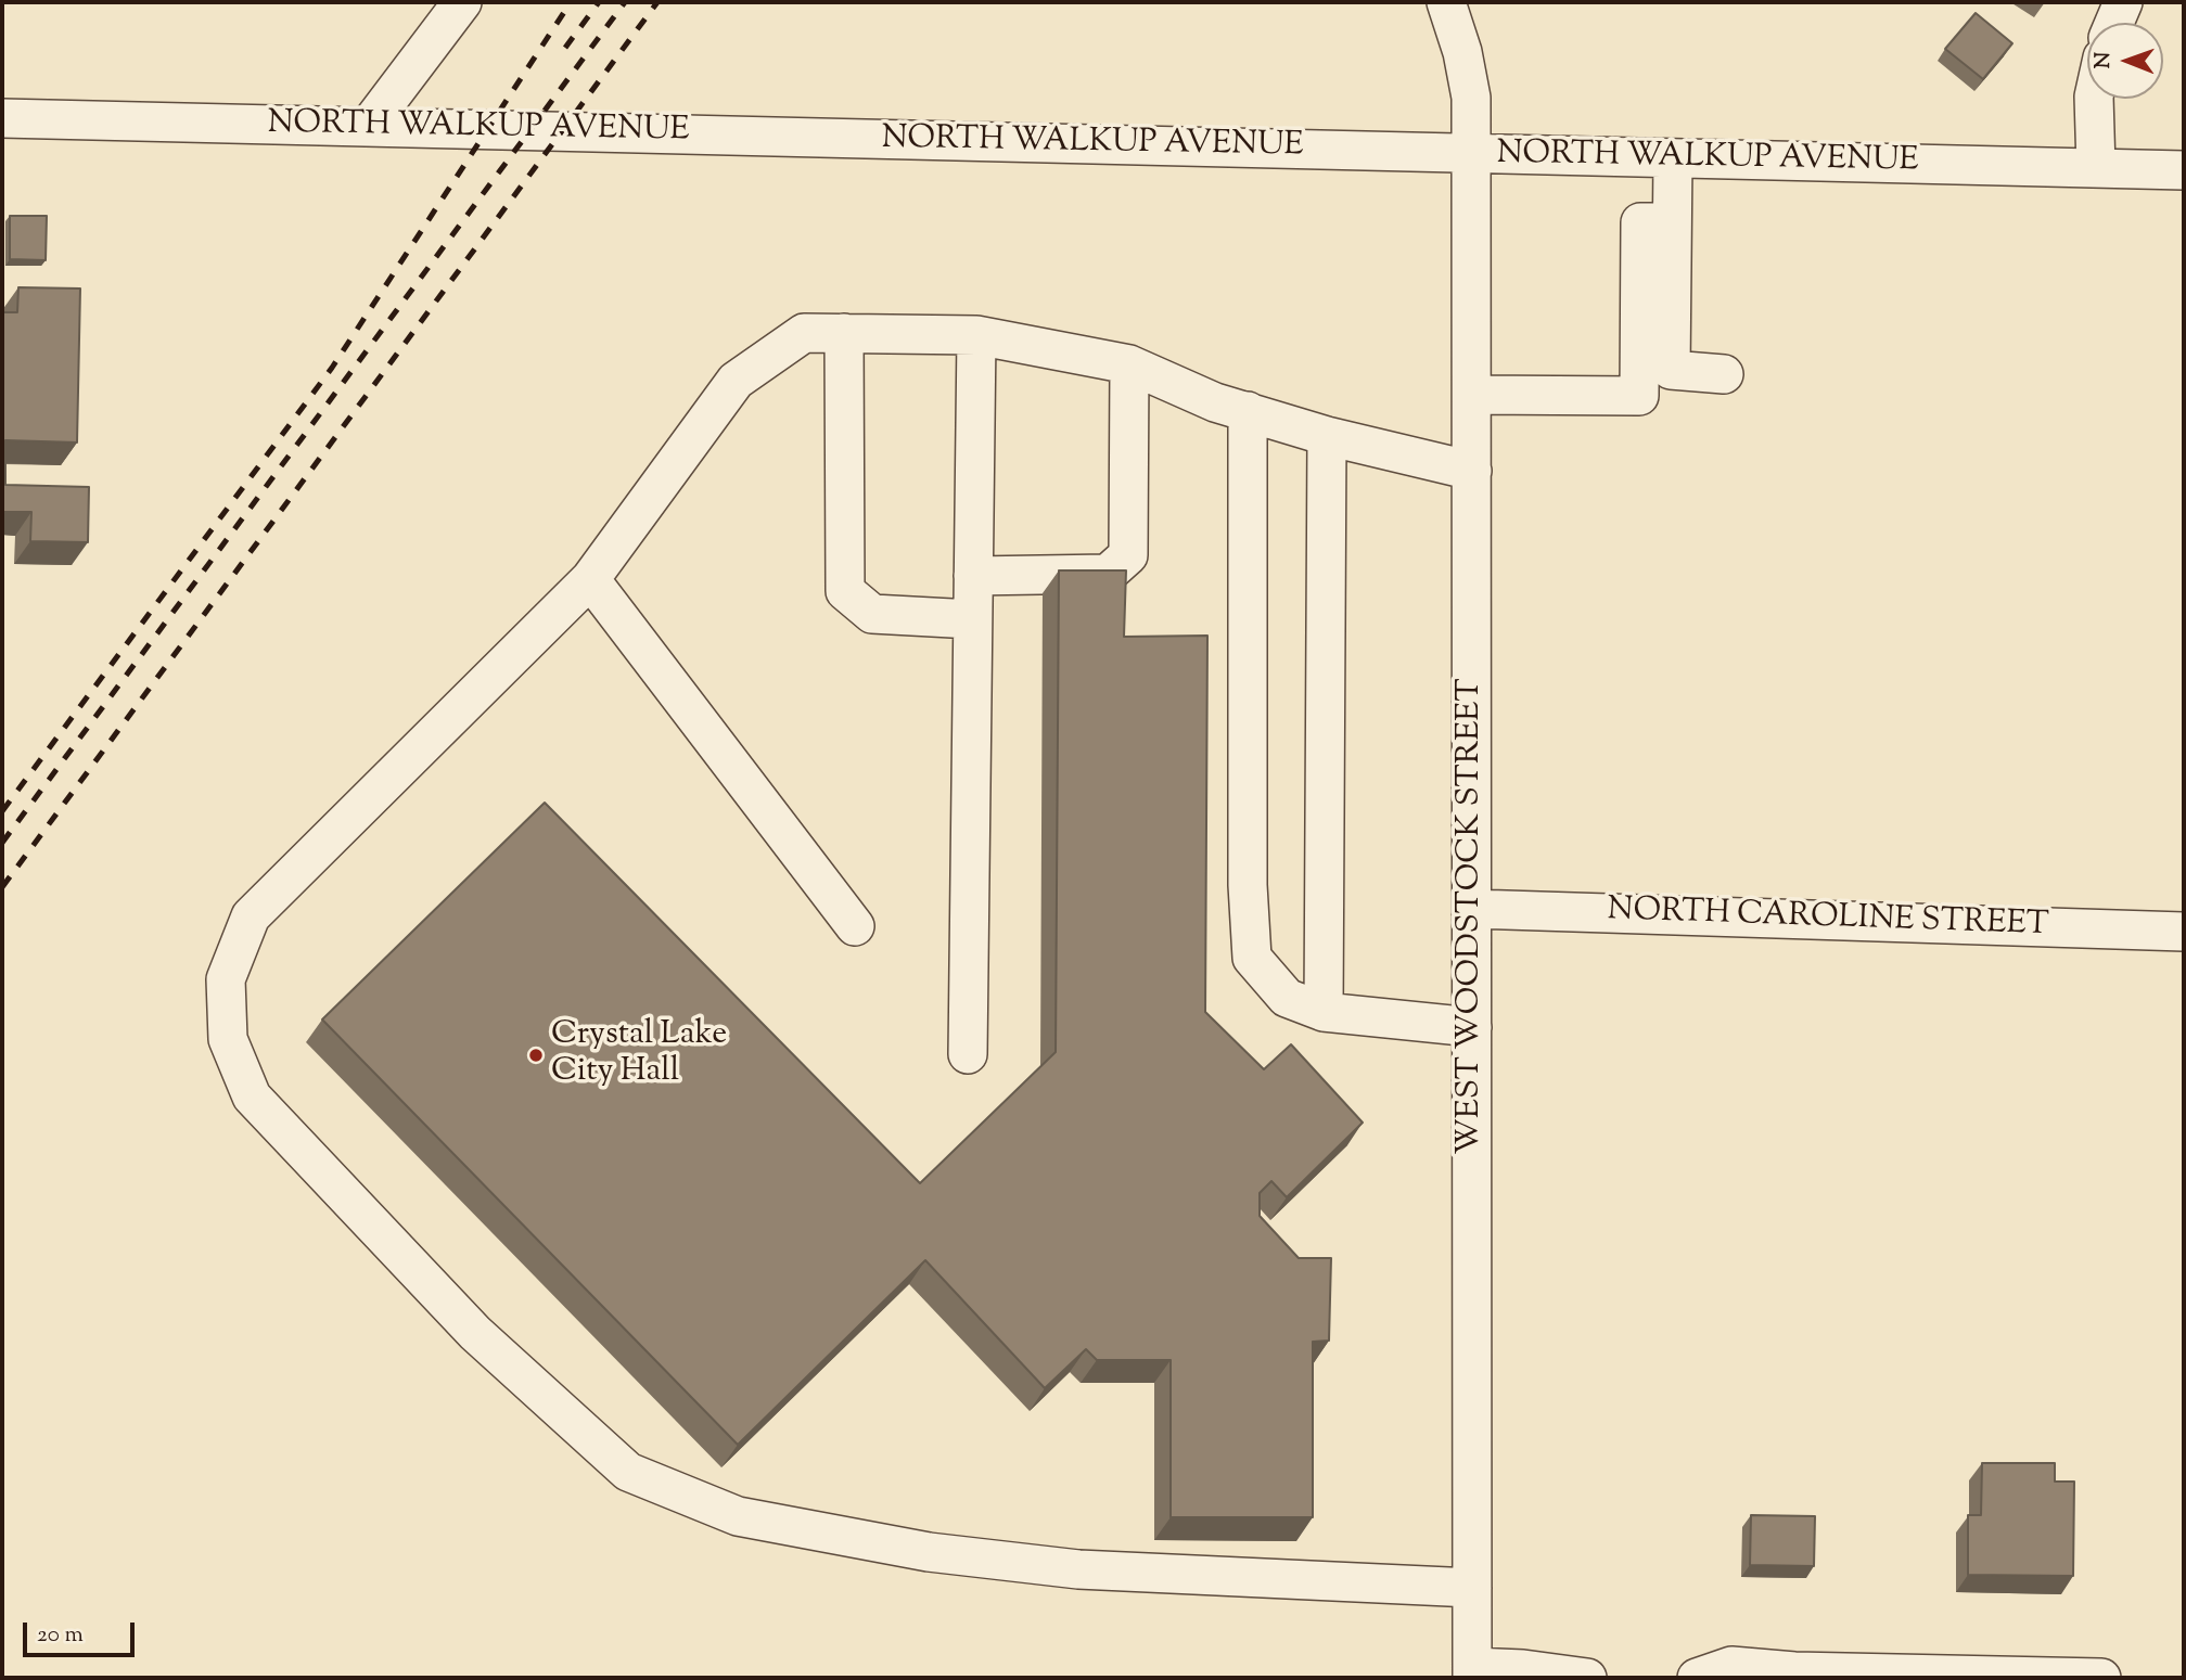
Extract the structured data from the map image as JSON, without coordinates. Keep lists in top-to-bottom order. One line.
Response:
{"streets":{"street":["NORTH WALKUP AVENUE","WEST WOODSTOCK STREET","NORTH CAROLINE STREET"]},"crossings":[["NORTH WALKUP AVENUE","WEST WOODSTOCK STREET"],["WEST WOODSTOCK STREET","NORTH CAROLINE STREET"]],"places":["Crystal Lake City Hall"],"scale_bar":"20 m","north":"left"}
